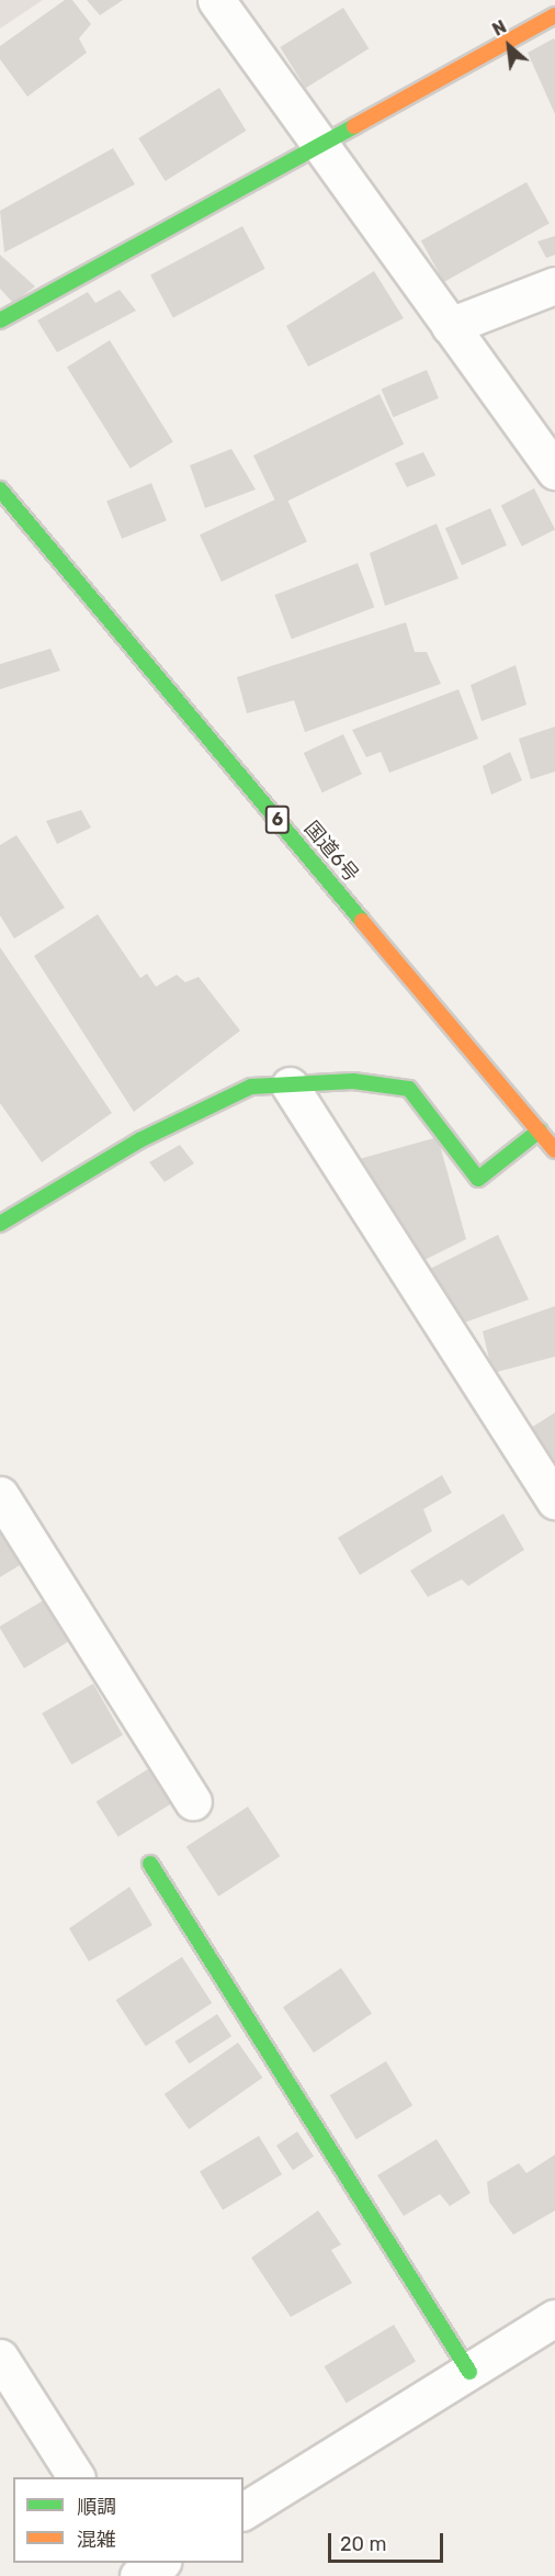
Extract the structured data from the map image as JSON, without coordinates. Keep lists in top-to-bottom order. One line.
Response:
{"streets":{"main road":["6","国道6号"]},"legend":["順調","混雑"],"scale_bar":"20 m","north":"top left"}
